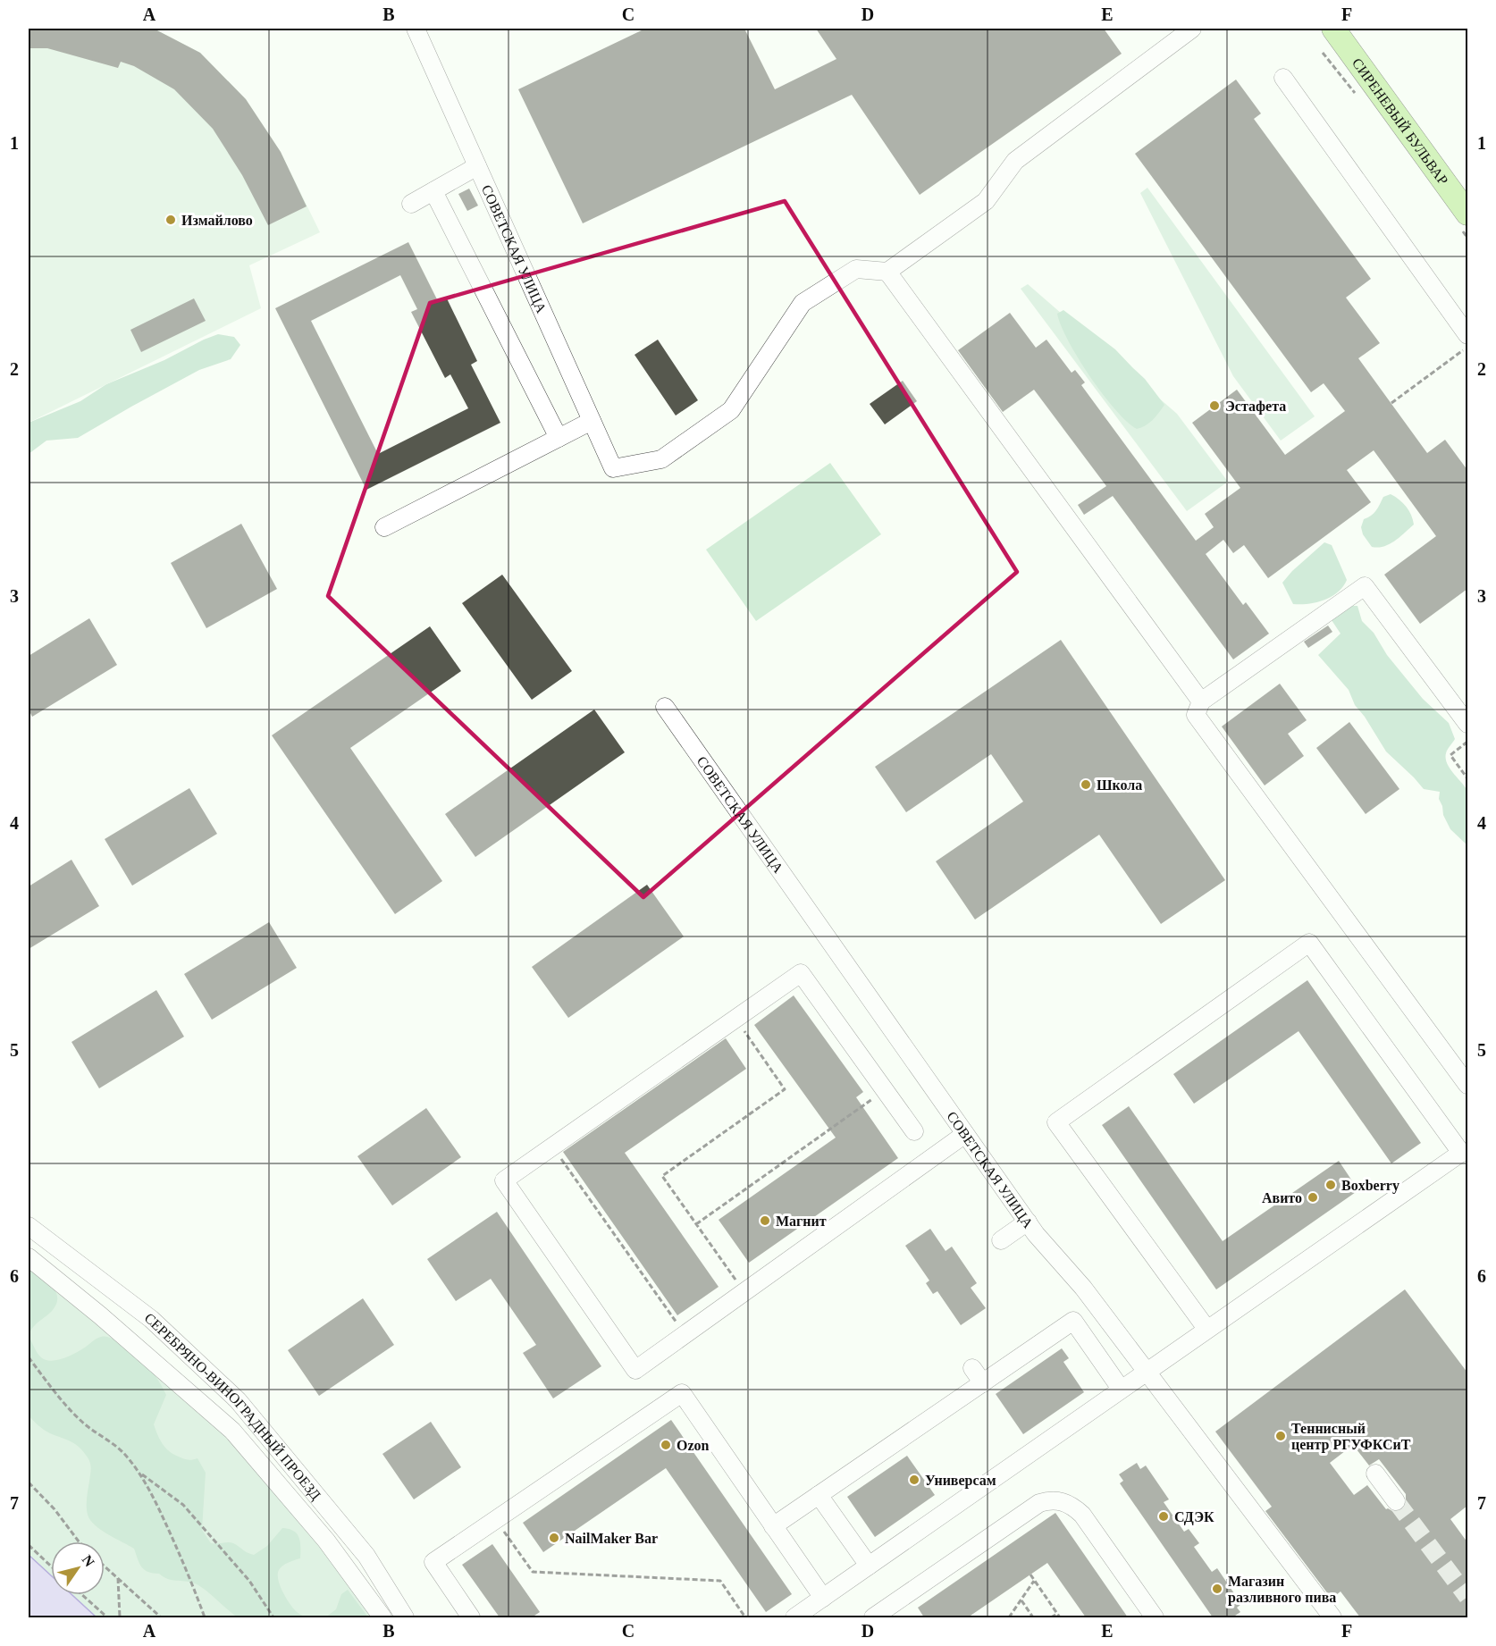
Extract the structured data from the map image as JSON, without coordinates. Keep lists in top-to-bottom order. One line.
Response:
{"streets":{"main road":["СИРЕНЕВЫЙ БУЛЬВАР"],"street":["СОВЕТСКАЯ УЛИЦА","СЕРЕБРЯНО-ВИНОГРАДНЫЙ ПРОЕЗД"]},"places":["Измайлово","Эстафета","Школа","Boxberry","Авито","Магнит","Теннисный центр РГУФКСиТ","Ozon","Универсам","СДЭК","NailMaker Bar","Магазин разливного пива"],"north":"top right","grid":{"columns":["A","B","C","D","E","F"],"rows":["1","2","3","4","5","6","7"]}}
